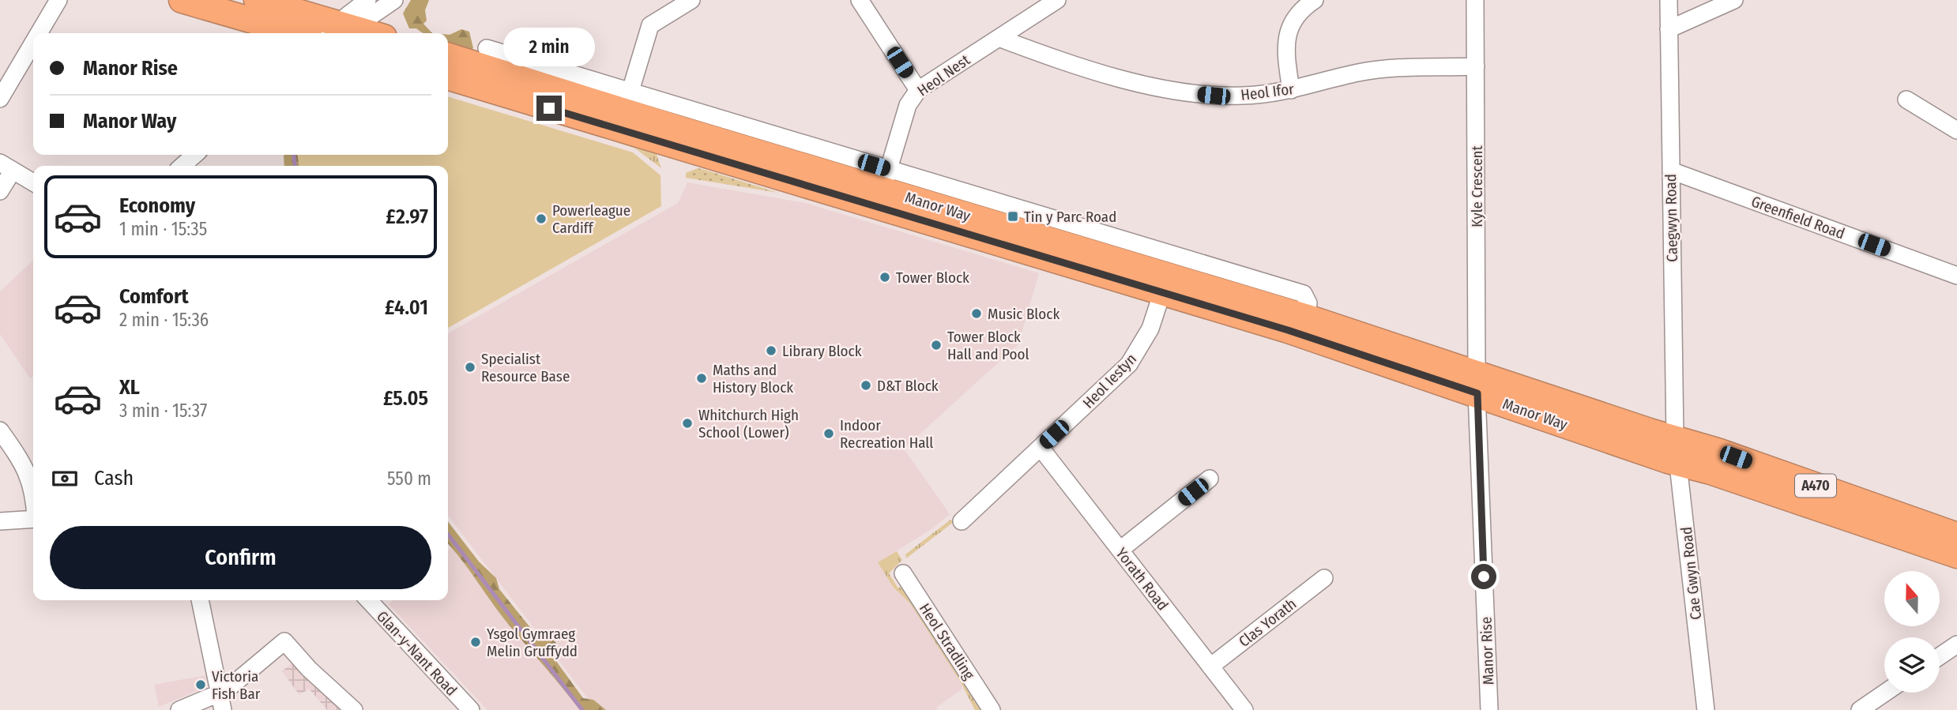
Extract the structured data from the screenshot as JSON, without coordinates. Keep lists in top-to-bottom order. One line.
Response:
{"streets":{"highway":["Manor Way","A470"],"street":["Heol Nest","Heol Ifor","Kyle Crescent","Greenfield Road","Caegwyn Road","Heol Iestyn","Cae Gwyn Road","Yorath Road","Clas Yorath","Heol Stradling","Manor Rise","Glan-y-Nant Road"]},"crossings":[["Heol Nest","Heol Ifor"],["Heol Nest","Manor Way"],["Heol Ifor","Kyle Crescent"],["Kyle Crescent","Manor Way"],["Kyle Crescent","Manor Rise"],["Manor Way","Caegwyn Road"],["Manor Way","Heol Iestyn"],["Manor Way","Cae Gwyn Road"],["Manor Way","Manor Rise"],["Greenfield Road","Caegwyn Road"],["Caegwyn Road","Cae Gwyn Road"],["Heol Iestyn","Yorath Road"],["Yorath Road","Clas Yorath"]],"places":{"transit":["Tin y Parc Road"],"other":["Powerleague Cardiff","Tower Block","Music Block","Tower Block Hall and Pool","Library Block","Specialist Resource Base","Maths and History Block","D&T Block","Whitchurch High School (Lower)","Indoor Recreation Hall","Ysgol Gymraeg Melin Gruffydd","Victoria Fish Bar"]},"north":"top","page":{"bubble":"2 min","banner":["Manor Rise","Manor Way"],"list":[{"name":"Economy","note":"1 min · 15:35","value":"£2.97"},{"name":"Comfort","note":"2 min · 15:36","value":"£4.01"},{"name":"XL","note":"3 min · 15:37","value":"£5.05"}],"pay":["Cash","550 m"],"buttons":"Confirm"}}
